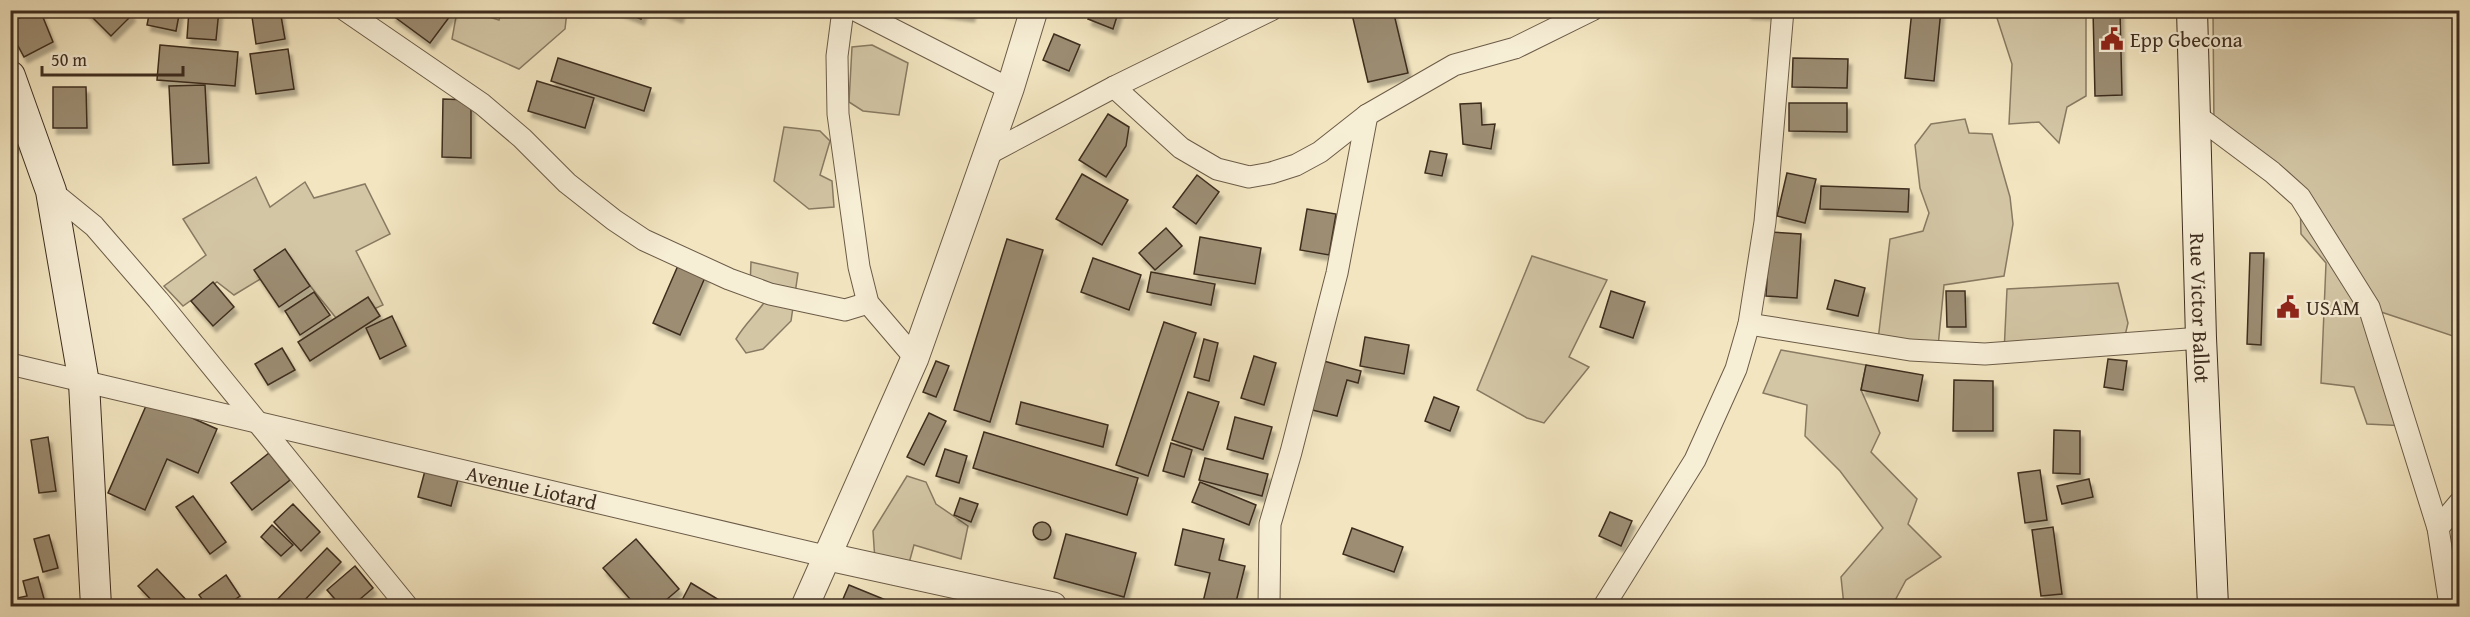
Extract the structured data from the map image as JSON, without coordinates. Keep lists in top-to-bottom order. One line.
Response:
{"streets":{"main road":["Rue Victor Ballot"],"street":["Avenue Liotard"]},"places":{"public building":["Epp Gbecona","USAM"]},"scale_bar":"50 m"}
